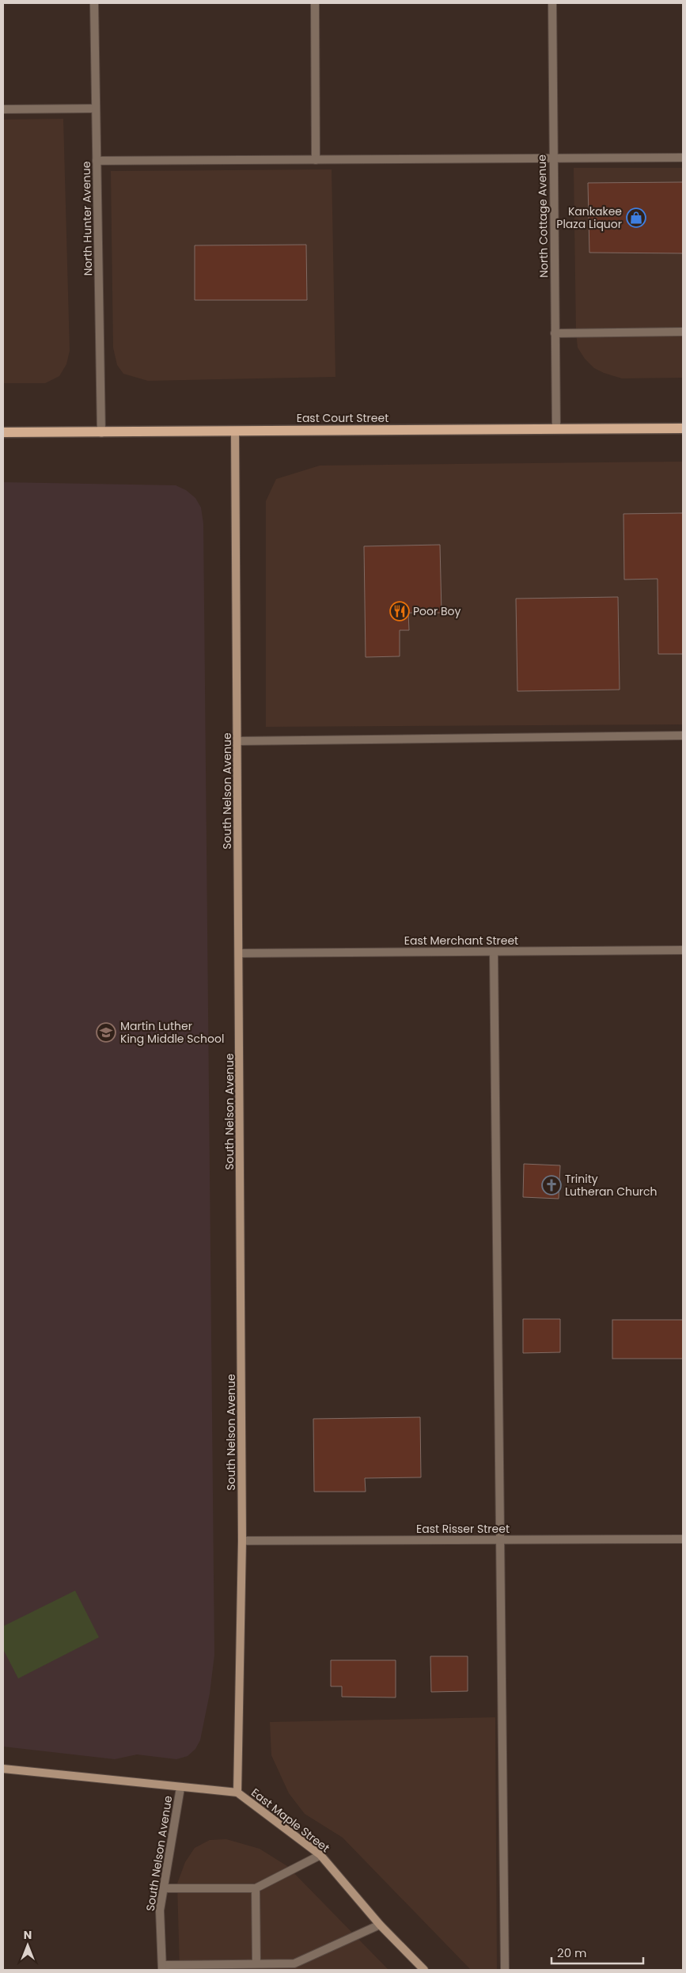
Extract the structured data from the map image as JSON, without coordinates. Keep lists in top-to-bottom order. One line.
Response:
{"streets":{"main road":["East Court Street","South Nelson Avenue","East Maple Street"],"street":["North Cottage Avenue","North Hunter Avenue","East Merchant Street","East Risser Street"]},"crossings":[["North Cottage Avenue","East Court Street"],["North Hunter Avenue","East Court Street"],["East Court Street","South Nelson Avenue"],["South Nelson Avenue","East Merchant Street"],["South Nelson Avenue","East Risser Street"],["South Nelson Avenue","East Maple Street"]],"places":{"shop":["Kankakee Plaza Liquor"],"restaurant":["Poor Boy"],"school or university":["Martin Luther King Middle School"],"church":["Trinity Lutheran Church"]},"scale_bar":"20 m","north":"top"}
